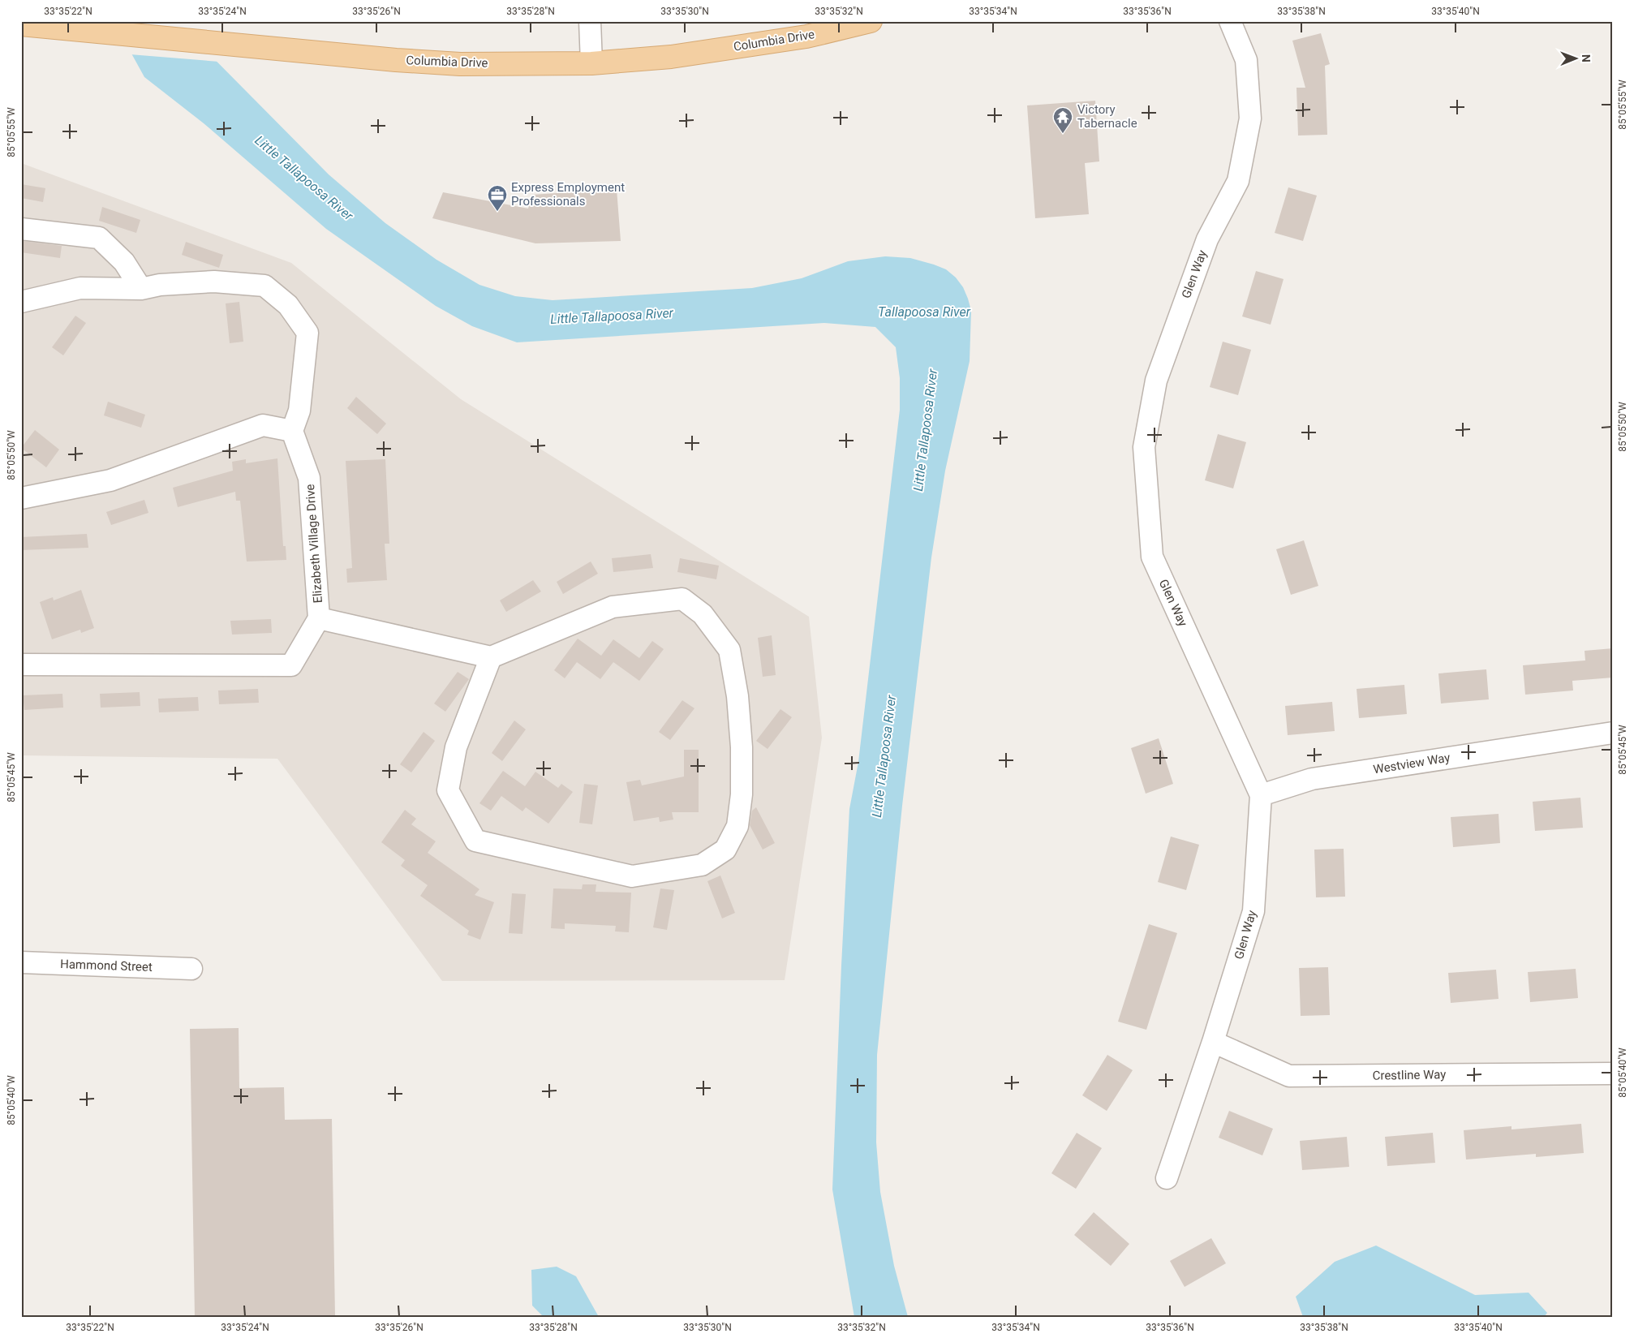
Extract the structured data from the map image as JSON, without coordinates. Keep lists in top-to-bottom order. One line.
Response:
{"streets":{"main road":["Columbia Drive"],"street":["Glen Way","Elizabeth Village Drive","Westview Way","Hammond Street","Crestline Way"]},"crossings":[["Glen Way","Westview Way"],["Glen Way","Crestline Way"]],"water":["Little Tallapoosa River","Tallapoosa River"],"places":{"temple":["Victory Tabernacle"],"office":["Express Employment Professionals"]},"north":"right","coordinates":["33°35'22\"N","33°35'24\"N","33°35'26\"N","33°35'28\"N","33°35'30\"N","33°35'32\"N","33°35'34\"N","33°35'36\"N","33°35'38\"N","33°35'40\"N","85°05'55\"W","85°05'50\"W","85°05'45\"W","85°05'40\"W"]}
